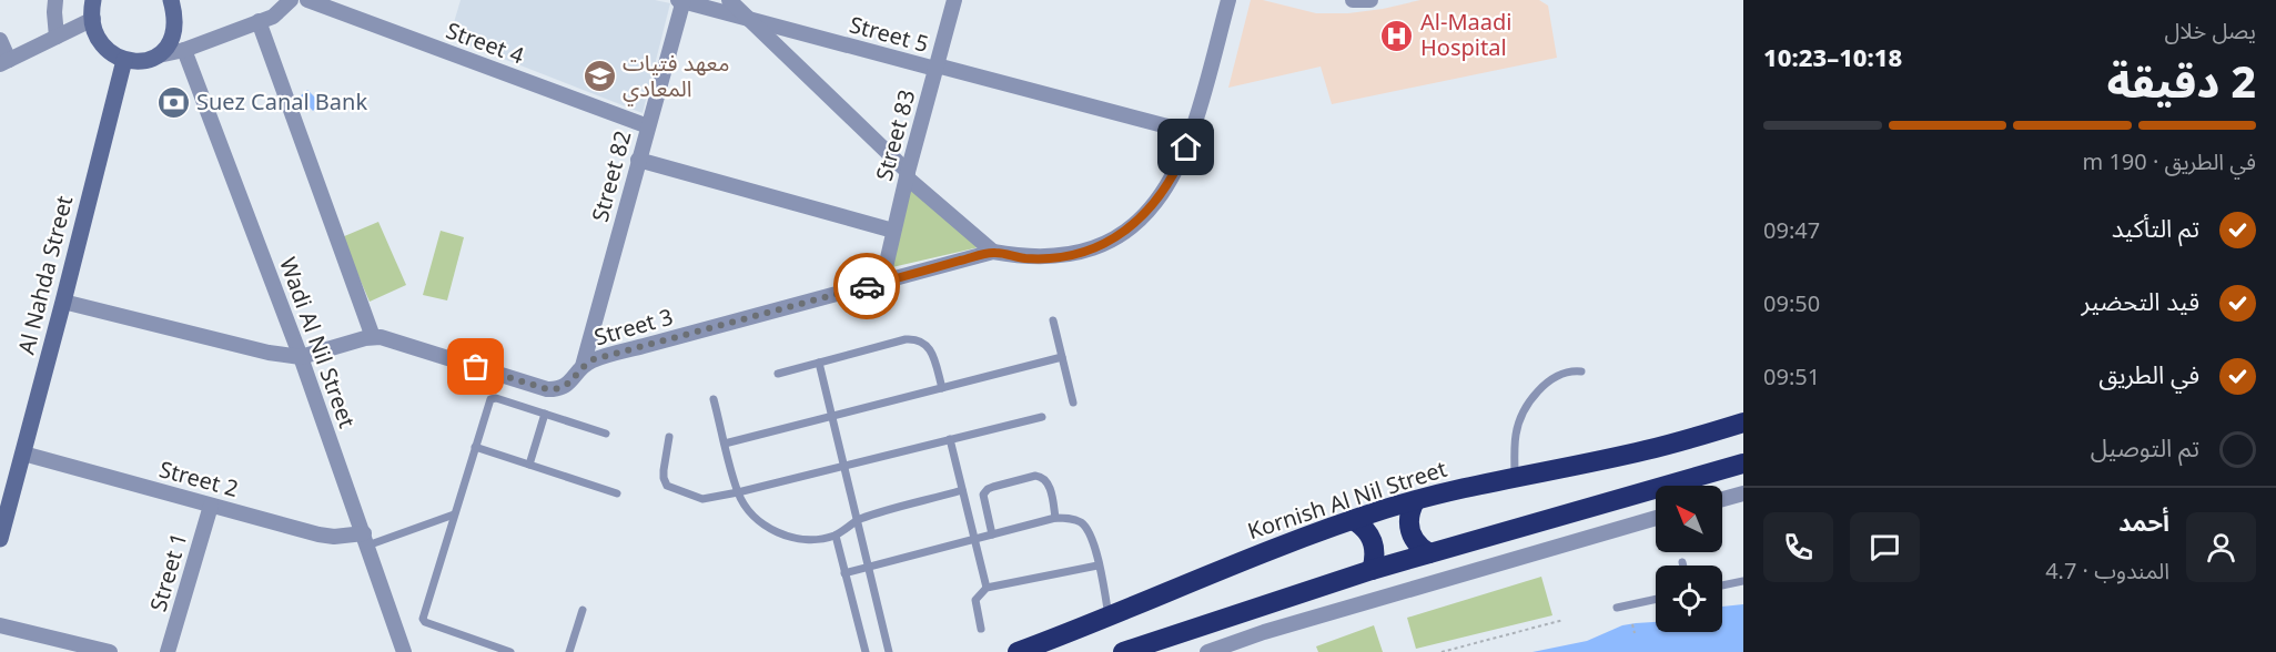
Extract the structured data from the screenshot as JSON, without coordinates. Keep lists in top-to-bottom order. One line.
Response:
{"streets":{"highway":["Kornish Al Nil Street"],"main road":["Al Nahda Street"],"street":["Street 5","Street 4","Street 83","Street 82","Street 3","Wadi Al Nil Street","Street 2","Street 1"]},"crossings":[["Street 5","Street 83"],["Street 5","Street 82"],["Street 4","Street 82"],["Street 83","Street 3"],["Street 82","Street 3"],["Al Nahda Street","Street 3"],["Al Nahda Street","Street 2"],["Street 3","Wadi Al Nil Street"],["Wadi Al Nil Street","Street 2"],["Street 2","Street 1"]],"places":{"hospital":["Al-Maadi Hospital"],"school or university":["معهد فتيات المعادي"],"bank":["Suez Canal Bank"]},"north":"top left","page":{"heading":["2 دقيقة","يصل خلال","10:18–10:23"],"panel":["أحمد","المندوب · 4.7"],"bar":"في الطريق · 190 m","list":[["تم التأكيد","09:47"],["قيد التحضير","09:50"],["في الطريق","09:51"],"تم التوصيل"]}}
